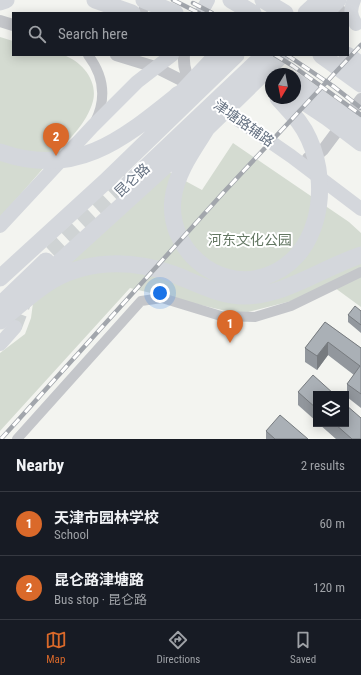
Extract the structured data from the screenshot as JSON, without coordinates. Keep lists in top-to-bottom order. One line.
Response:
{"streets":{"highway":["昆仑路"],"main road":["津塘路辅路"]},"parks":["河东文化公园"],"north":"bottom","page":{"search":"Search here","pins":["2","1"],"heading":["Nearby","2 results"],"list":[{"mark":"1","name":"天津市园林学校","note":"School","value":"60 m"},{"mark":"2","name":"昆仑路津塘路","note":"Bus stop · 昆仑路","value":"120 m"}],"nav":["Map","Directions","Saved"]}}
